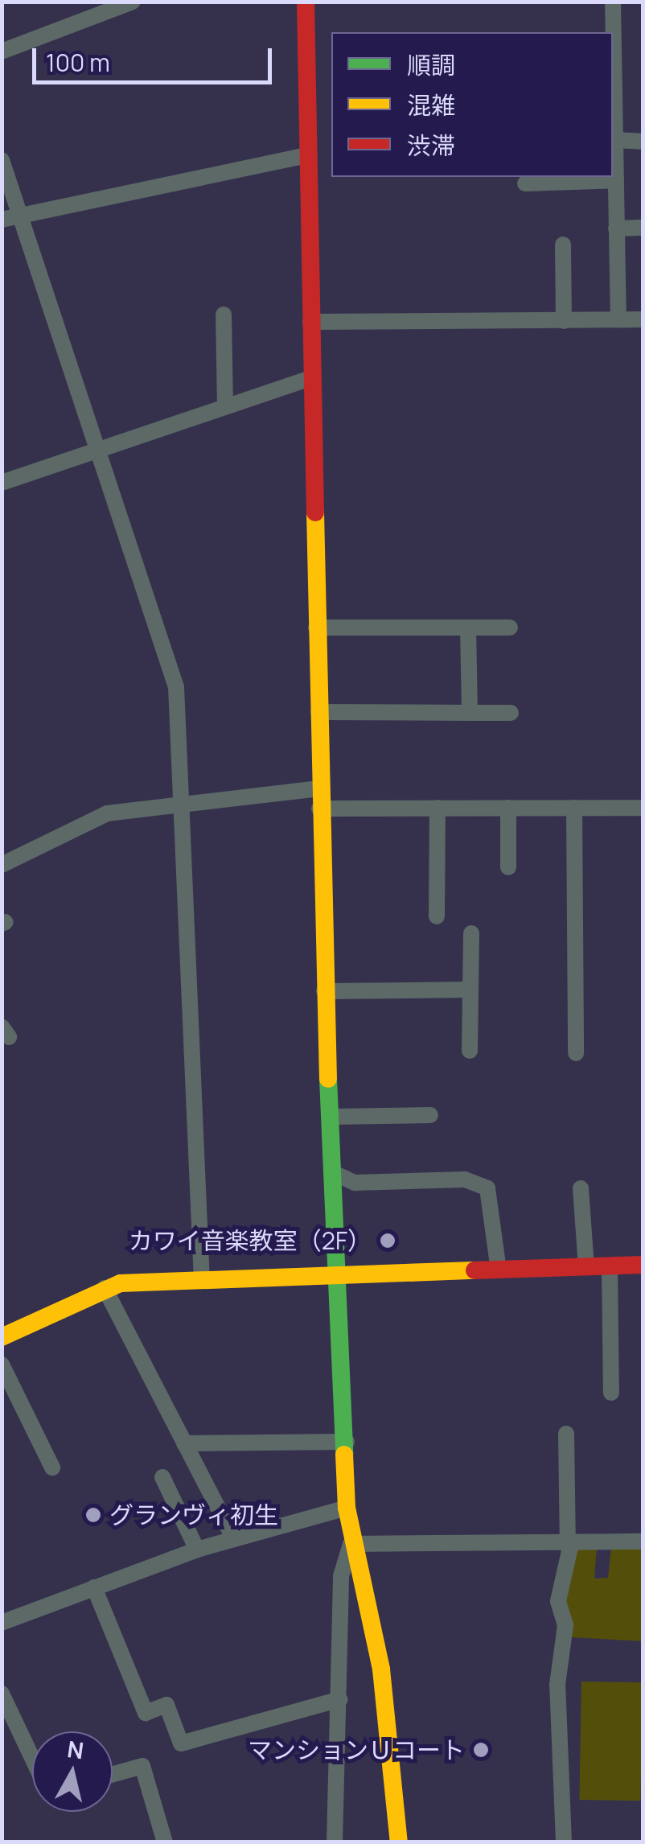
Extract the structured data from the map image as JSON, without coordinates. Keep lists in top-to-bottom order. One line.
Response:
{"places":["カワイ音楽教室（2F）","グランヴィ初生","マンションＵコート"],"legend":["順調","混雑","渋滞"],"scale_bar":"100 m","north":"top"}
